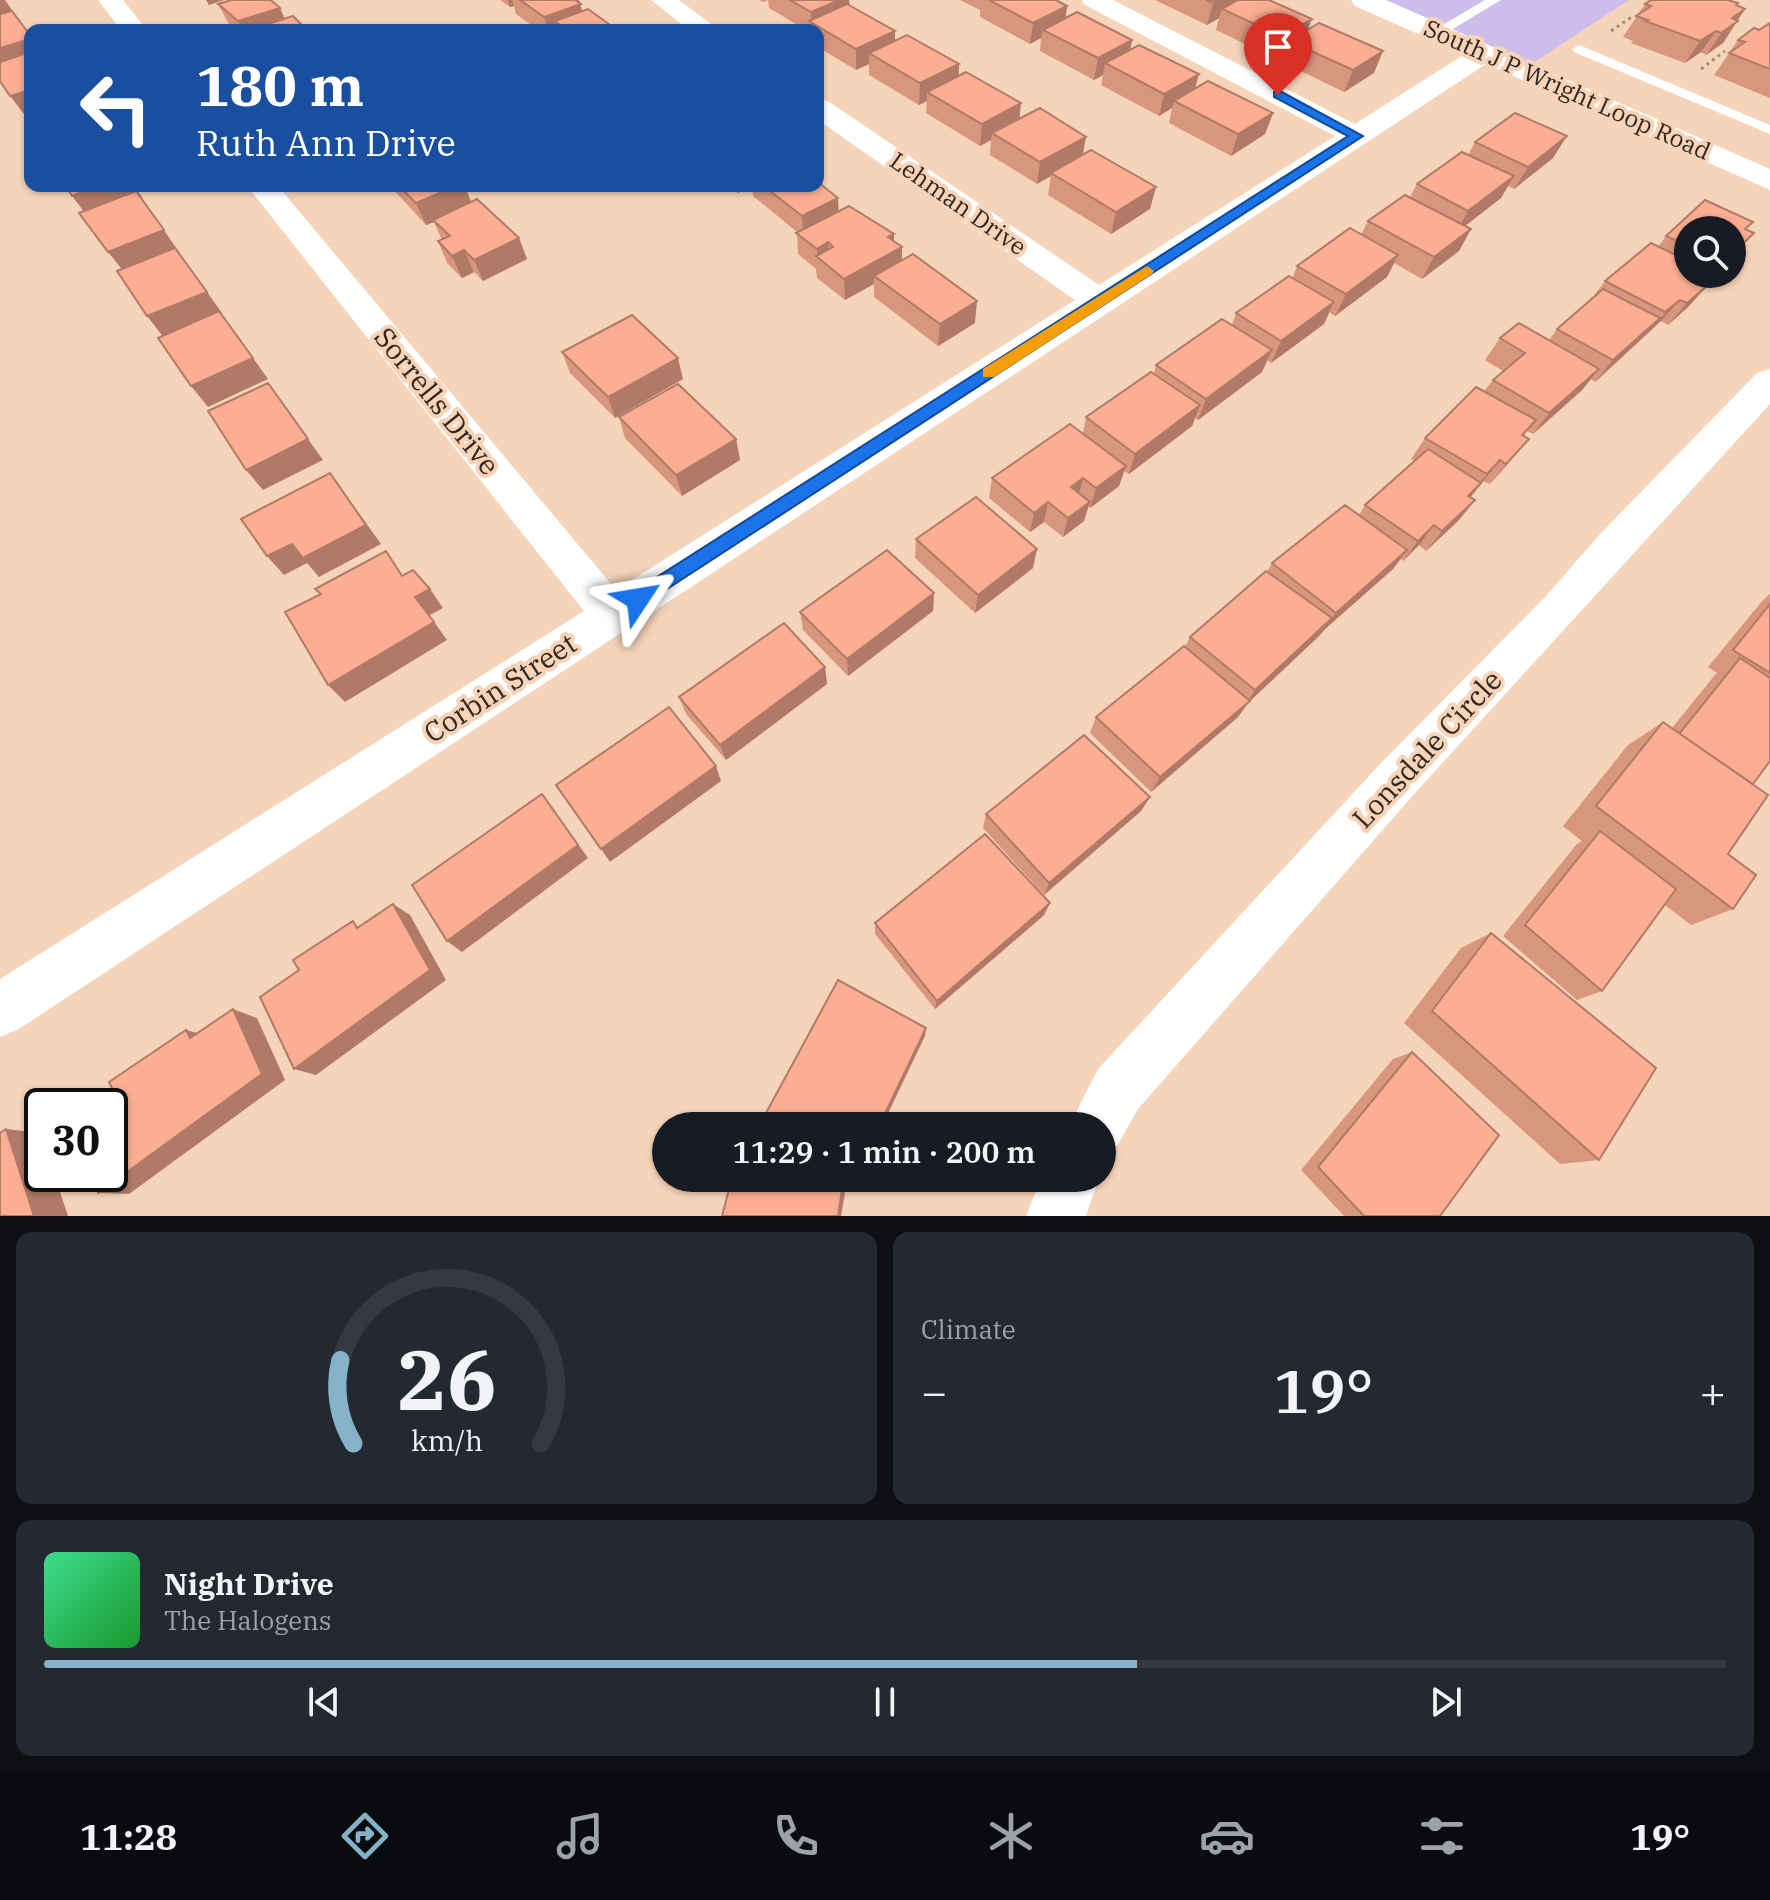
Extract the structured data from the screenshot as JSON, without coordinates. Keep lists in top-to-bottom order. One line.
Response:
{"streets":{"main road":["South J P Wright Loop Road"],"street":["Lehman Drive","Sorrells Drive","Corbin Street","Lonsdale Circle"]},"crossings":[["South J P Wright Loop Road","Corbin Street"],["Lehman Drive","Corbin Street"],["Sorrells Drive","Corbin Street"]],"page":{"turn":["180 m","Ruth Ann Drive"],"limit":"30","trip":"11:29 · 1 min · 200 m","tile":"Climate","heat":["−","19°","+"],"song":["Night Drive","The Halogens"],"tabs":["11:28","19°"],"gauge":["26","km/h"]}}
